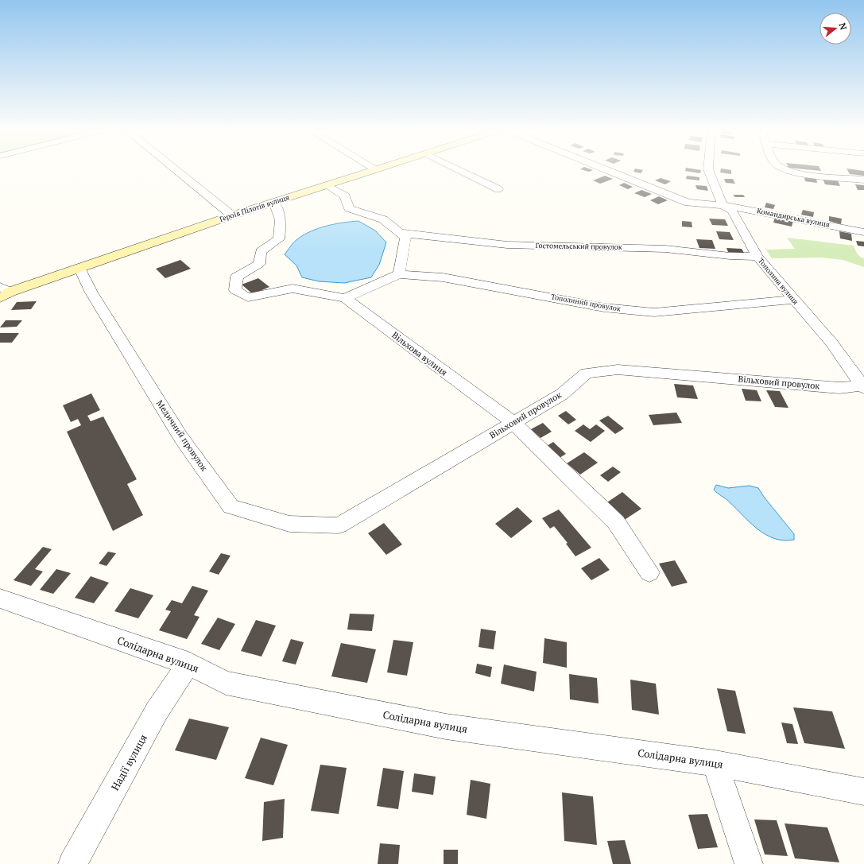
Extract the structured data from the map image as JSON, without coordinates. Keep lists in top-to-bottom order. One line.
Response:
{"streets":{"street":["Героїв Пілотів вулиця","Командирська вулиця","Гостомельський провулок","Тополина вулиця","Тополиний провулок","Вільхова вулиця","Вільховий провулок","Медичний провулок","Солідарна вулиця","Надії вулиця"]},"crossings":[["Героїв Пілотів вулиця","Вільхова вулиця"],["Героїв Пілотів вулиця","Медичний провулок"],["Командирська вулиця","Тополина вулиця"],["Гостомельський провулок","Тополина вулиця"],["Тополина вулиця","Тополиний провулок"],["Тополина вулиця","Вільховий провулок"],["Вільхова вулиця","Вільховий провулок"],["Вільховий провулок","Медичний провулок"],["Солідарна вулиця","Надії вулиця"]],"north":"right"}
